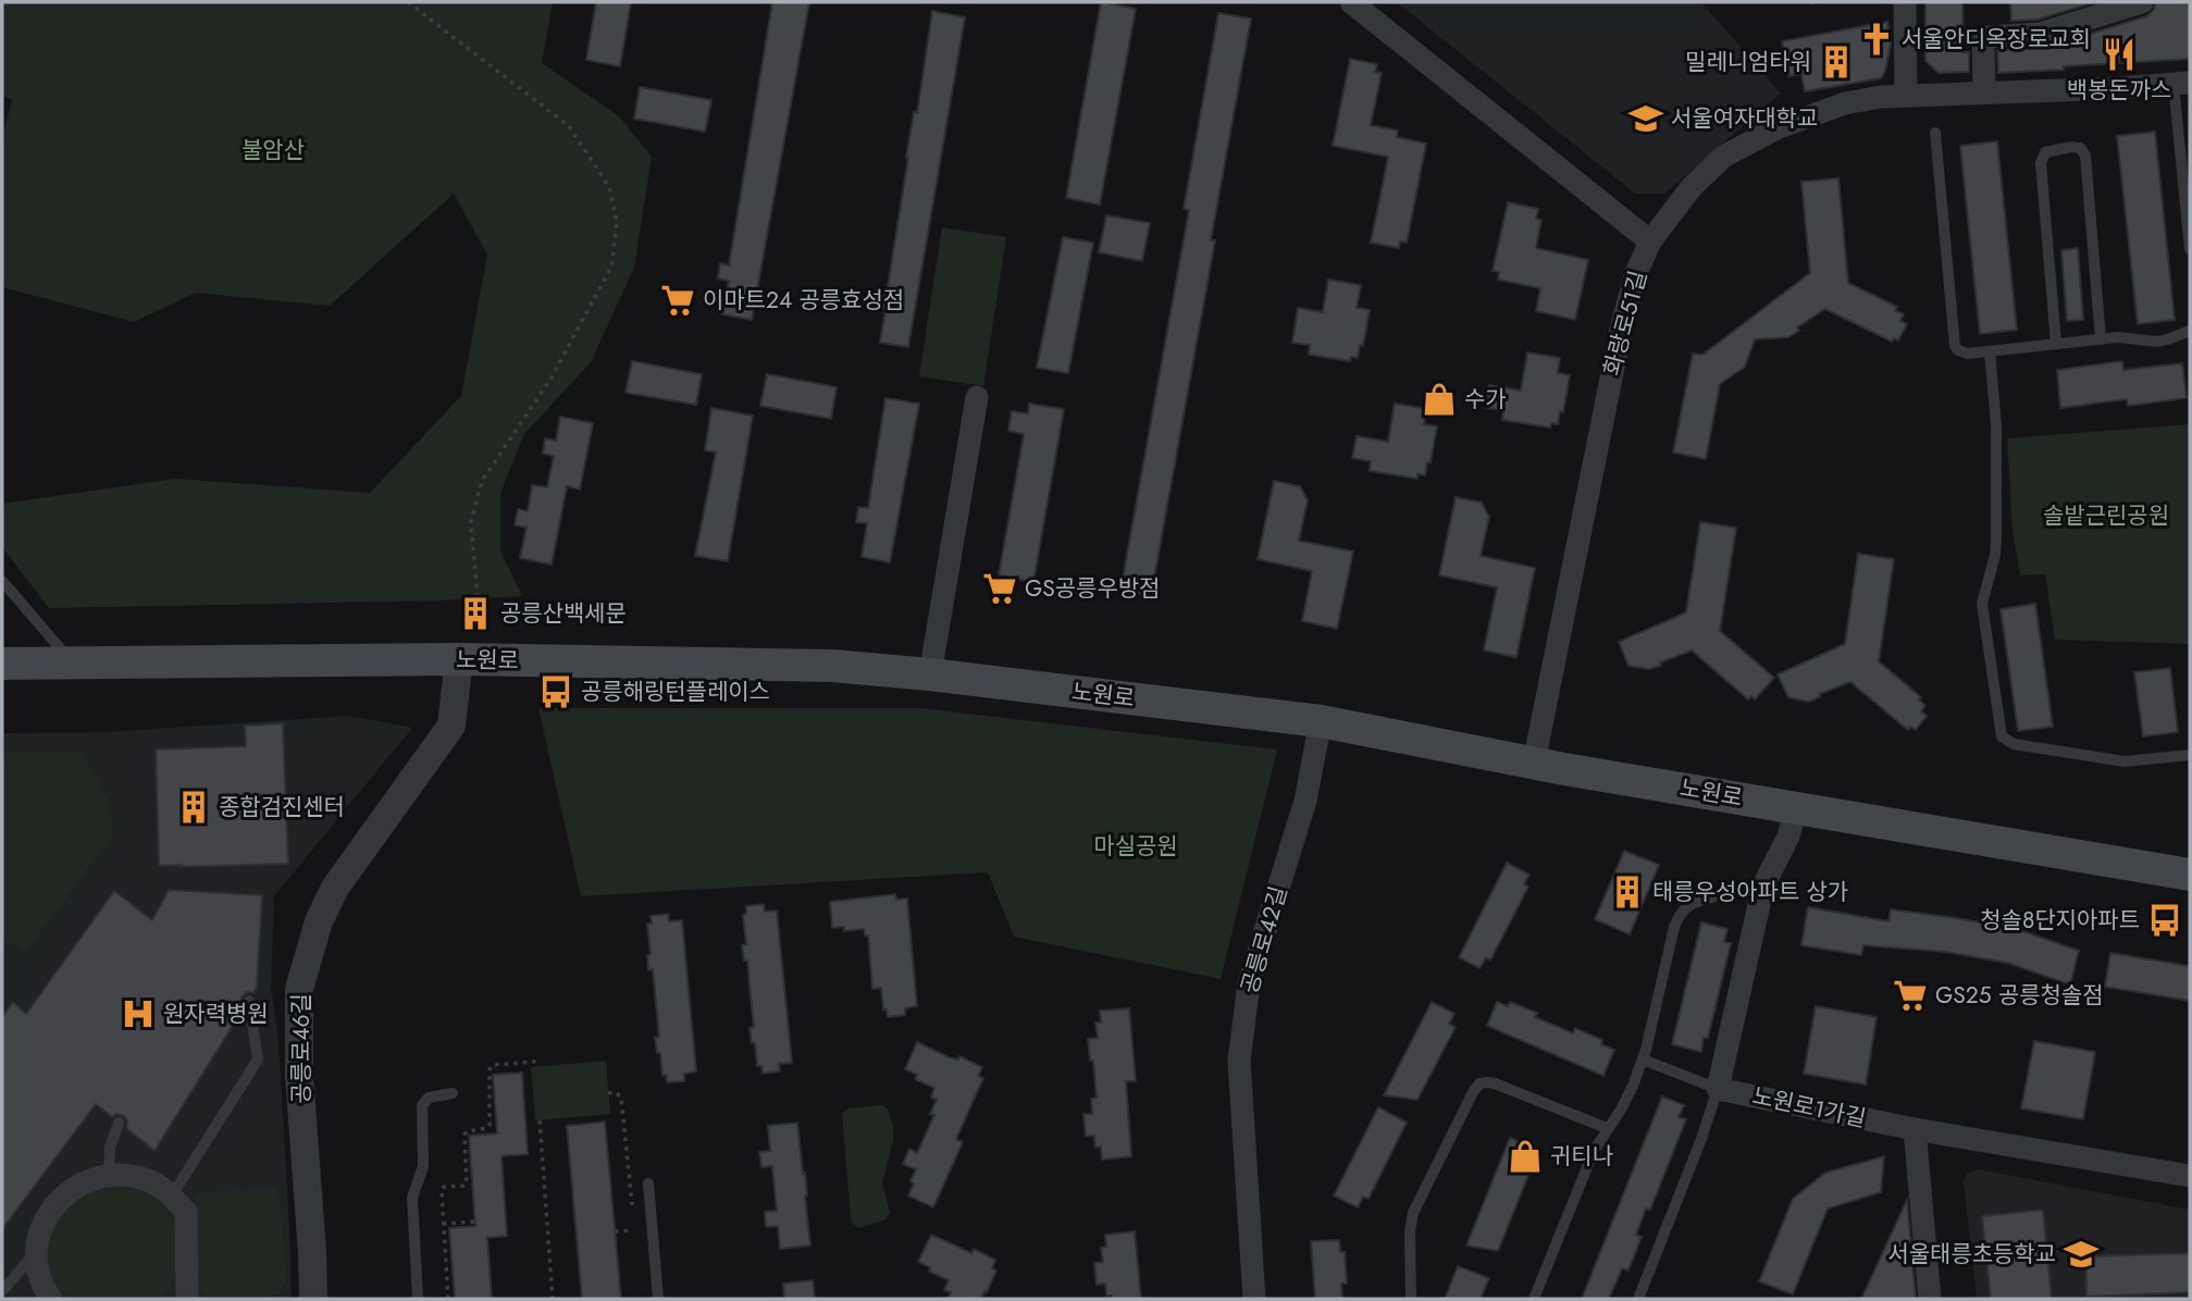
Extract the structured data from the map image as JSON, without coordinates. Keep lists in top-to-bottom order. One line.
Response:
{"streets":{"main road":["노원로"],"street":["화랑로51길","공릉로42길","공릉로46길","노원로1가길"]},"crossings":[["화랑로51길","노원로"],["노원로","공릉로42길"],["노원로","공릉로46길"]],"parks":["불암산","솔밭근린공원","마실공원"],"places":{"church":["서울안디옥장로교회"],"restaurant":["백봉돈까스"],"building":["밀레니엄타워","공릉산백세문","종합검진센터","태릉우성아파트 상가"],"school or university":["서울여자대학교","서울태릉초등학교"],"supermarket":["이마트24 공릉효성점","GS공릉우방점","GS25 공릉청솔점"],"shop":["수가","귀티나"],"bus stop":["공릉해링턴플레이스","청솔8단지아파트"],"hospital":["원자력병원"]}}
